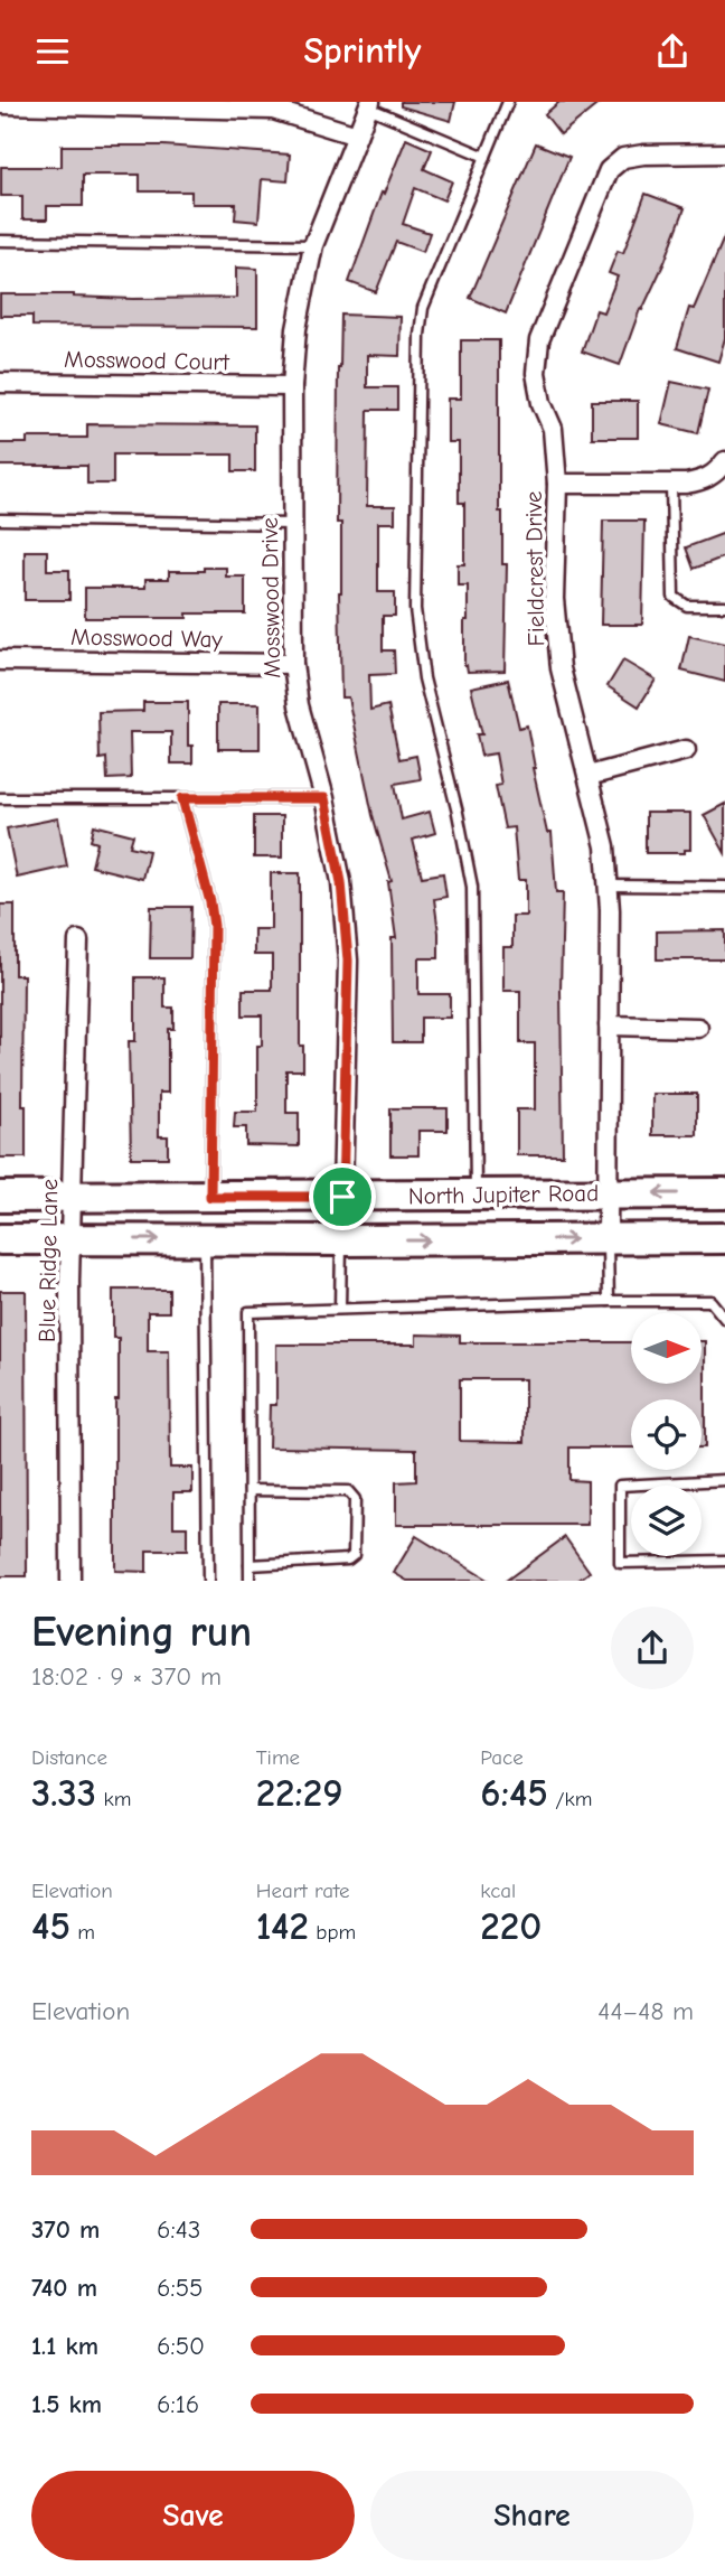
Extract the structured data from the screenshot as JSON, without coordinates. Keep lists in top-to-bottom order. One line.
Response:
{"streets":{"main road":["North Jupiter Road"],"street":["Mosswood Court","Fieldcrest Drive","Mosswood Drive","Mosswood Way","Blue Ridge Lane"]},"crossings":[["Mosswood Court","Mosswood Drive"],["Fieldcrest Drive","North Jupiter Road"],["Mosswood Drive","Mosswood Way"],["Mosswood Drive","North Jupiter Road"],["North Jupiter Road","Blue Ridge Lane"]],"north":"right","page":{"header":"Sprintly","heading":["Evening run","18:02 · 9 × 370 m"],"stats":[["Distance","3.33 km"],["Time","22:29"],["Pace","6:45 /km"],["Elevation","45 m"],["Heart rate","142 bpm"],["kcal","220"]],"chart":["Elevation","44–48 m"],"list":[{"name":"370 m","note":"6:43"},{"name":"740 m","note":"6:55"},{"name":"1.1 km","note":"6:50"},{"name":"1.5 km","note":"6:16"}],"buttons":["Save","Share"]}}
